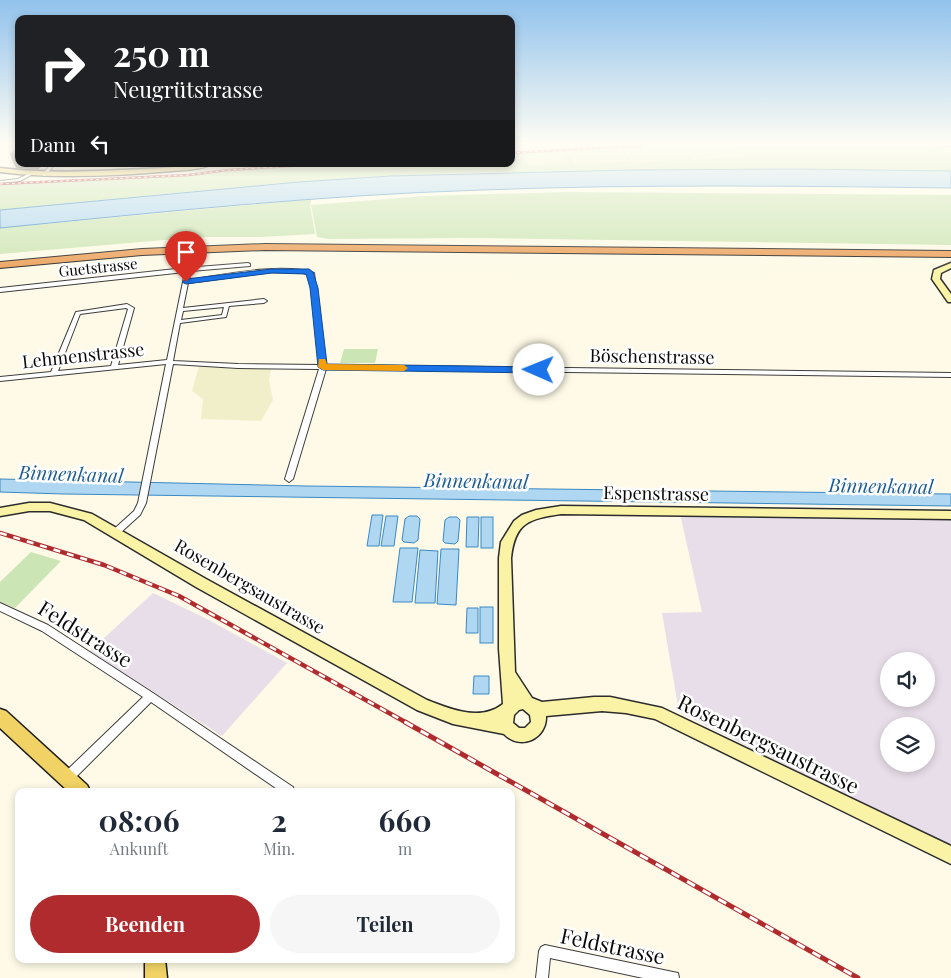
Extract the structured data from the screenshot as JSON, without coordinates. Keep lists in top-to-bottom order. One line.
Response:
{"streets":{"street":["Guetstrasse","Lehmenstrasse","Böschenstrasse","Espenstrasse","Rosenbergsaustrasse","Feldstrasse"]},"crossings":[["Lehmenstrasse","Böschenstrasse"],["Espenstrasse","Rosenbergsaustrasse"]],"water":["Binnenkanal"],"page":{"turn":["250 m","Neugrütstrasse"],"then":"Dann","eta":["08:06","Ankunft","2","Min.","660","m"],"buttons":["Beenden","Teilen"]}}
